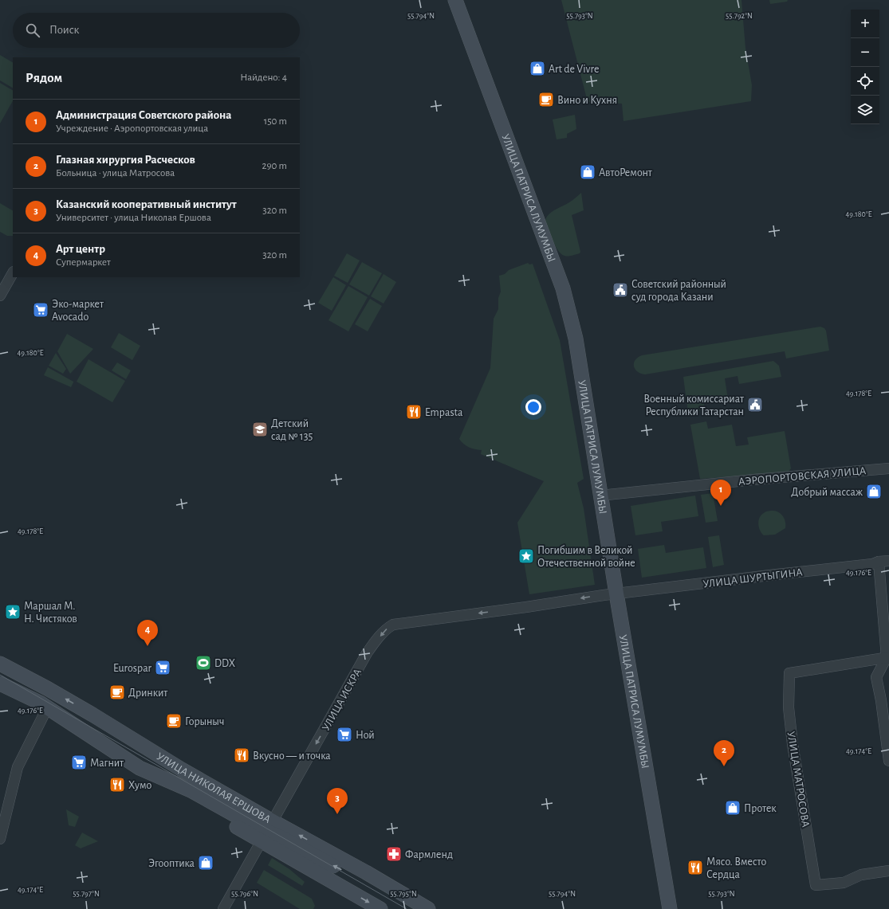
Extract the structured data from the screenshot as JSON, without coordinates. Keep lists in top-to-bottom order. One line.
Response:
{"streets":{"main road":["УЛИЦА ПАТРИСА ЛУМУМБЫ","УЛИЦА НИКОЛАЯ ЕРШОВА"],"street":["АЭРОПОРТОВСКАЯ УЛИЦА","УЛИЦА ШУРТЫГИНА","УЛИЦА ИСКРА","УЛИЦА МАТРОСОВА"]},"crossings":[["УЛИЦА ПАТРИСА ЛУМУМБЫ","АЭРОПОРТОВСКАЯ УЛИЦА"],["УЛИЦА ПАТРИСА ЛУМУМБЫ","УЛИЦА ШУРТЫГИНА"],["УЛИЦА ПАТРИСА ЛУМУМБЫ","УЛИЦА ИСКРА"],["УЛИЦА ШУРТЫГИНА","УЛИЦА ИСКРА"],["УЛИЦА ИСКРА","УЛИЦА НИКОЛАЯ ЕРШОВА"]],"one_way":["УЛИЦА ИСКРА"],"places":{"shop":["Art de Vivre","АвтоРемонт","Добрый массаж","Протек","Эгооптика"],"cafe":["Вино и Кухня","Дринкит","Горыныч"],"public building":["Советский районный суд города Казани","Военный комиссариат Республики Татарстан"],"supermarket":["Эко-маркет Avocado","Eurospar","Ной","Магнит"],"restaurant":["Empasta","Вкусно — и точка","Хумо","Мясо. Вместо Сердца"],"school or university":["Детский сад № 135"],"place":["Погибшим в Великой Отечественной войне","Маршал М. Н. Чистяков"],"sports":["DDX"],"pharmacy":["Фармленд"]},"page":{"map_buttons":["+","−"],"search":"Поиск","heading":["Рядом","Найдено: 4"],"list":[{"mark":"1","name":"Администрация Советского района","note":"Учреждение · Аэропортовская улица","value":"150 m"},{"mark":"2","name":"Глазная хирургия Расческов","note":"Больница · улица Матросова","value":"290 m"},{"mark":"3","name":"Казанский кооперативный институт","note":"Университет · улица Николая Ершова","value":"320 m"},{"mark":"4","name":"Арт центр","note":"Супермаркет","value":"320 m"}],"pins":["1","4","2","3"]},"coordinates":["55.794°N","55.793°N","55.792°N","49.180°E","49.178°E","49.176°E","49.174°E","55.797°N","55.796°N","55.795°N"]}
